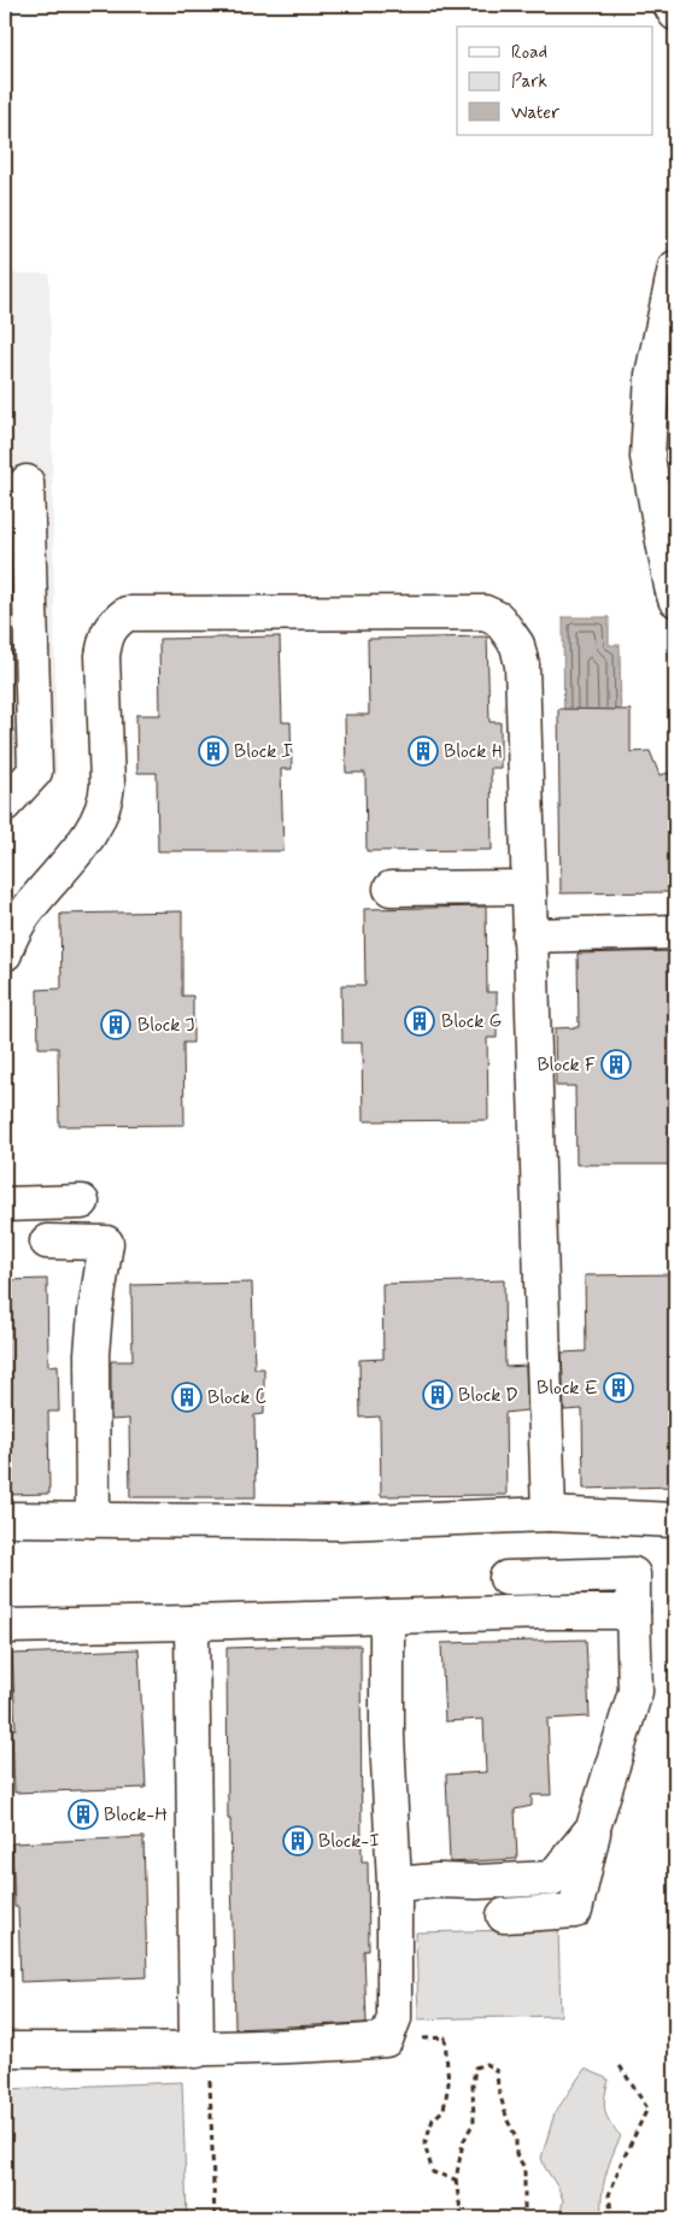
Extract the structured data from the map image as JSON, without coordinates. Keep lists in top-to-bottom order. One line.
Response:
{"places":{"building":["Block I","Block H","Block G","Block J","Block F","Block E","Block D","Block C","Block-H","Block-I"]},"legend":["Road","Park","Water"]}
